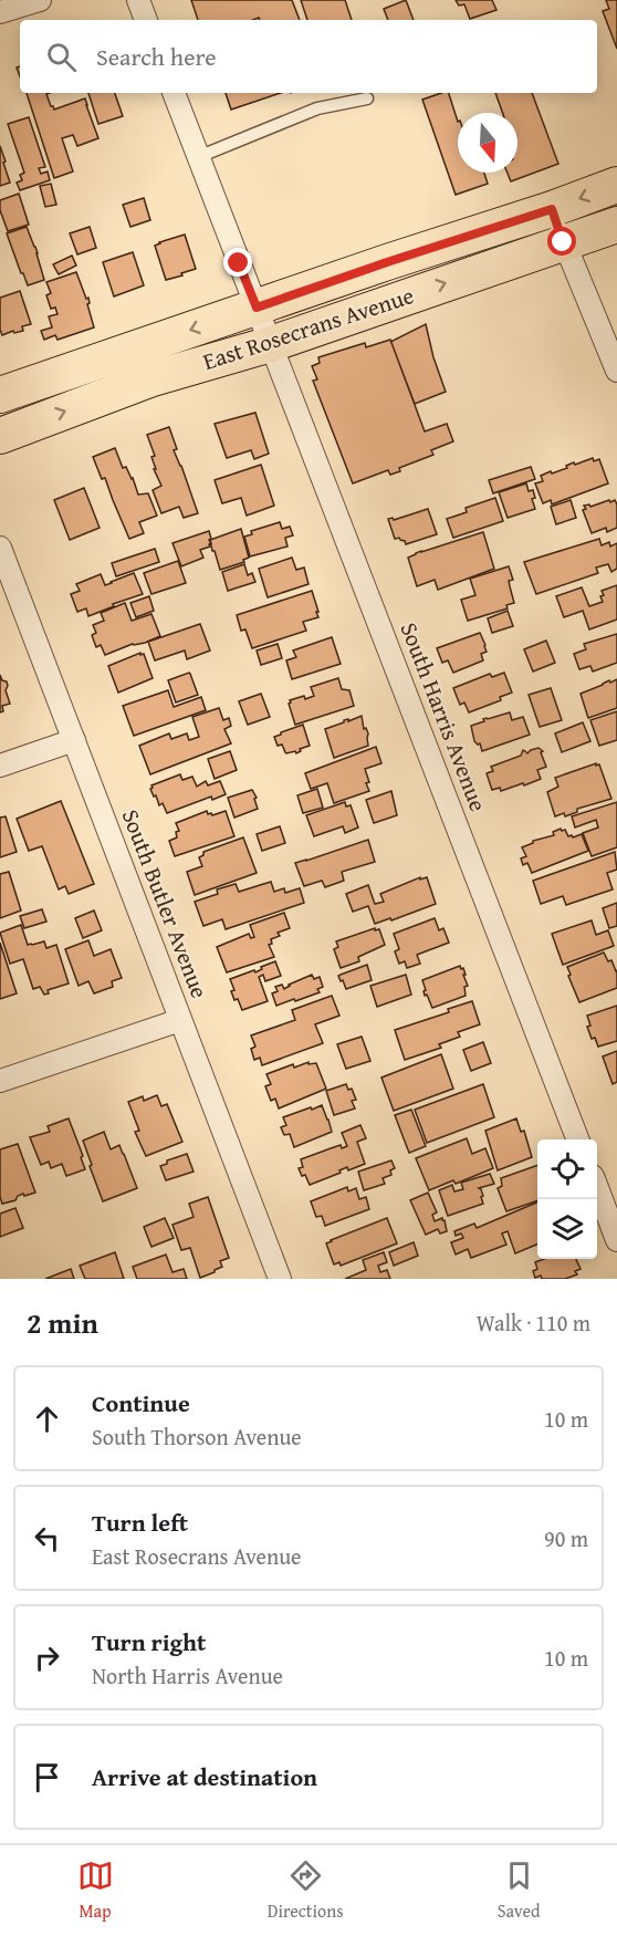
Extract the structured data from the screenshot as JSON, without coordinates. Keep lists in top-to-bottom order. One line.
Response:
{"streets":{"main road":["East Rosecrans Avenue"],"street":["South Harris Avenue","South Butler Avenue"]},"crossings":[["East Rosecrans Avenue","South Harris Avenue"]],"north":"bottom","page":{"search":"Search here","heading":["2 min","Walk · 110 m"],"list":[["Continue","South Thorson Avenue","10 m"],["Turn left","East Rosecrans Avenue","90 m"],["Turn right","North Harris Avenue","10 m"],"Arrive at destination"],"nav":["Map","Directions","Saved"]}}
